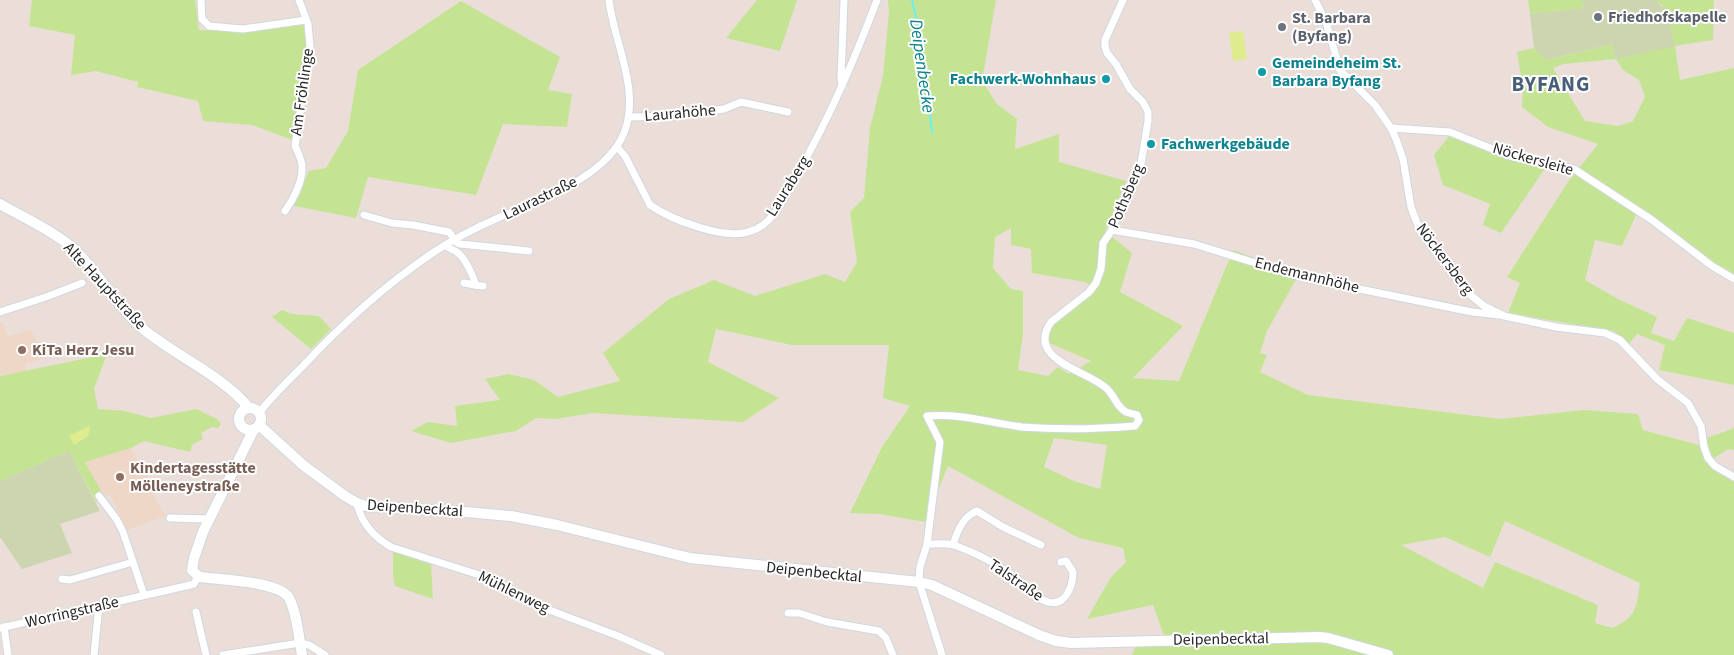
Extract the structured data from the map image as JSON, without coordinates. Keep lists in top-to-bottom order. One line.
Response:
{"streets":{"main road":["Alte Hauptstraße","Deipenbecktal"],"street":["Am Fröhlinge","Laurahöhe","Nöckersleite","Lauraberg","Pothsberg","Laurastraße","Nöckersberg","Endemannhöhe","Talstraße","Mühlenweg","Worringstraße"]},"crossings":[["Laurahöhe","Laurastraße"],["Nöckersleite","Nöckersberg"],["Lauraberg","Laurastraße"],["Pothsberg","Endemannhöhe"],["Pothsberg","Talstraße"],["Laurastraße","Alte Hauptstraße"],["Laurastraße","Deipenbecktal"],["Nöckersberg","Endemannhöhe"],["Alte Hauptstraße","Deipenbecktal"],["Deipenbecktal","Mühlenweg"]],"districts":["BYFANG"],"water":["Deipenbecke"],"places":["Friedhofskapelle","St. Barbara (Byfang)","Gemeindeheim St. Barbara Byfang","Fachwerk-Wohnhaus","Fachwerkgebäude","KiTa Herz Jesu","Kindertagesstätte Mölleneystraße"]}
